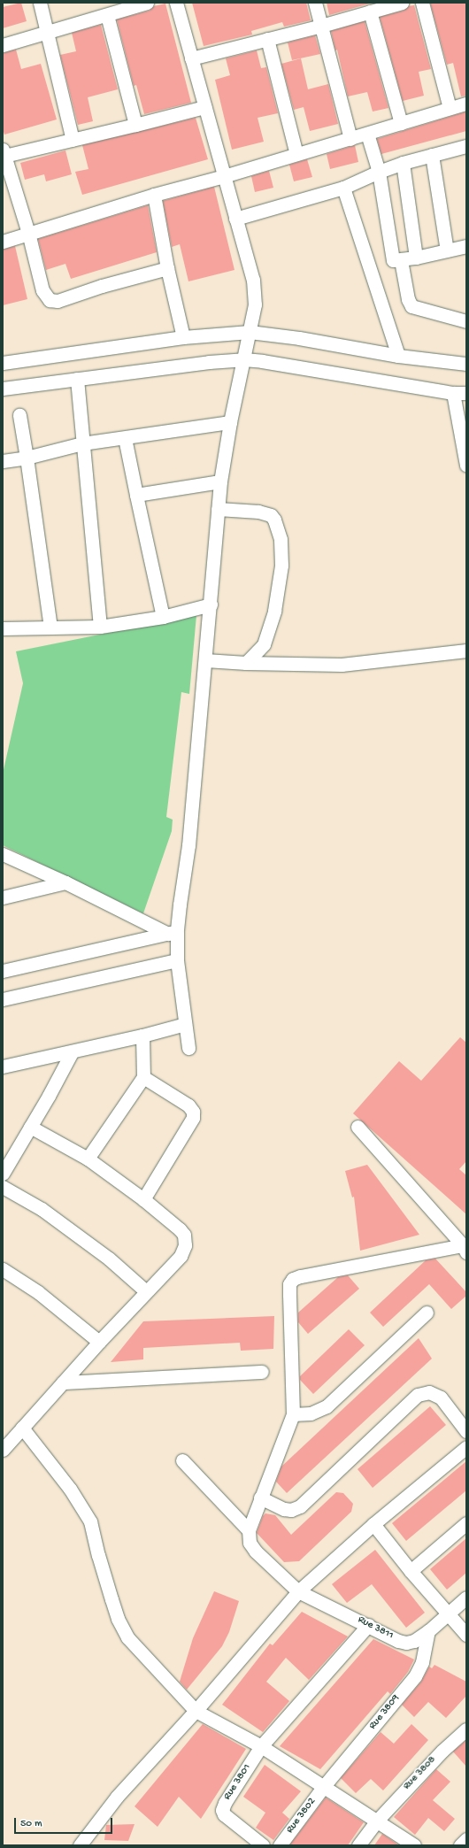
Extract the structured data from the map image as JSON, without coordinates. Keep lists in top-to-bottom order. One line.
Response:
{"streets":{"street":["Rue 3811","Rue 3809","Rue 3808","Rue 3801","Rue 3802"]},"crossings":[["Rue 3811","Rue 3809"],["Rue 3809","Rue 3802"]],"scale_bar":"50 m"}
